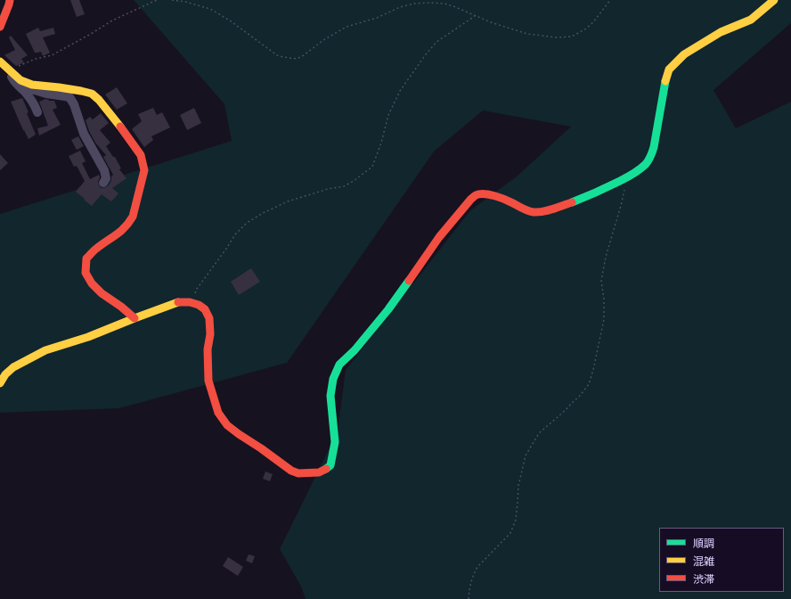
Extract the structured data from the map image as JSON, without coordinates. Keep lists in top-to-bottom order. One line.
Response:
{"legend":["順調","混雑","渋滞"]}
